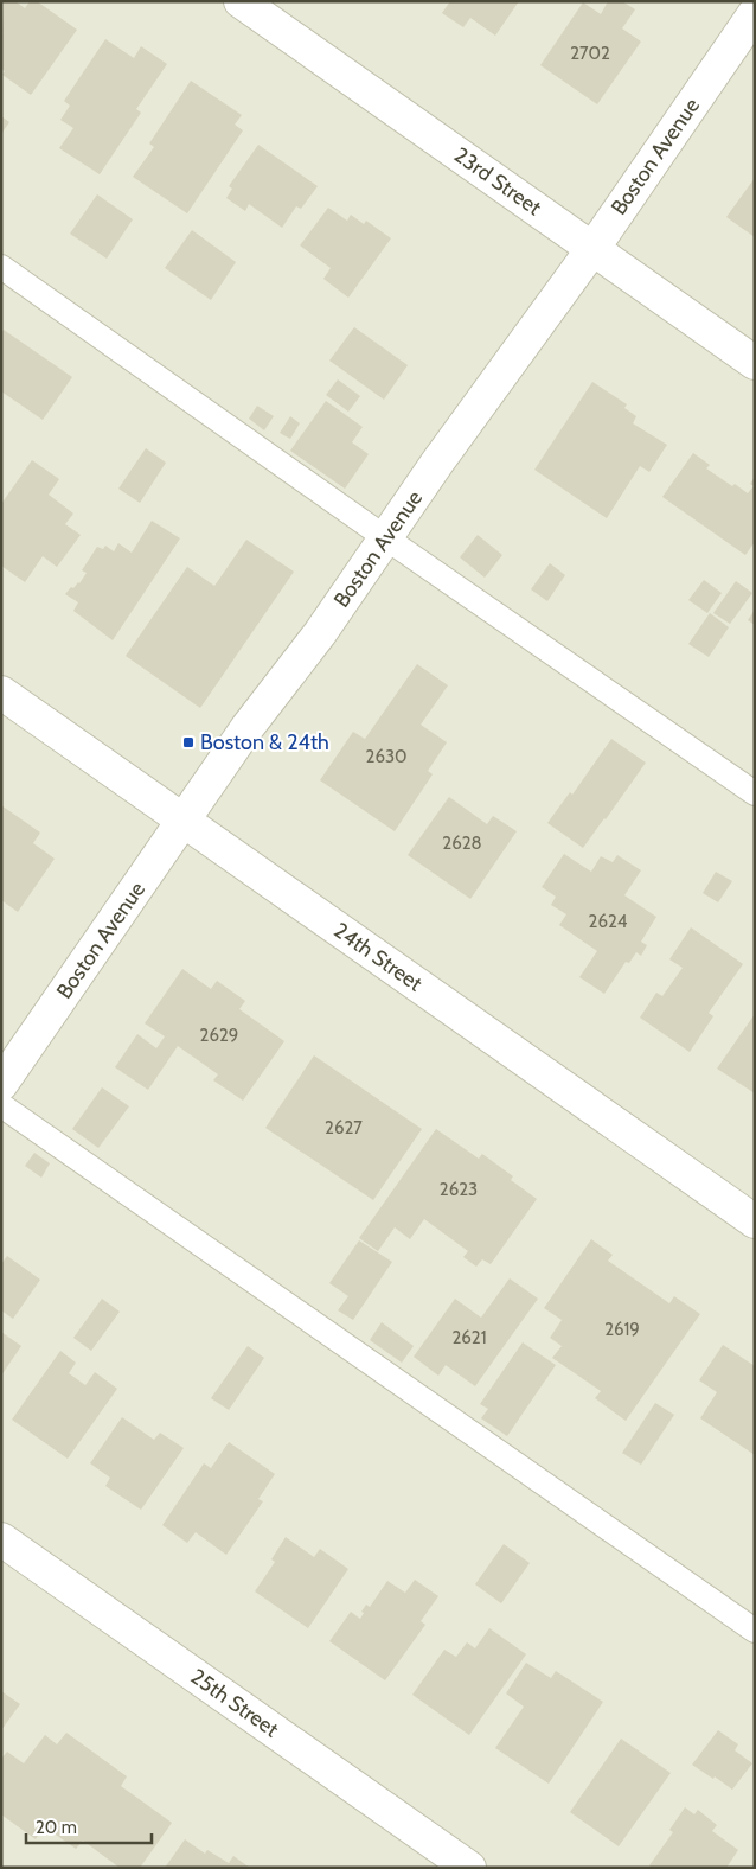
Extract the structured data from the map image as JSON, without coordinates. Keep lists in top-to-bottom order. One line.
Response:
{"streets":{"street":["Boston Avenue","23rd Street","24th Street","25th Street"]},"crossings":[["Boston Avenue","23rd Street"],["Boston Avenue","24th Street"]],"places":{"transit":["Boston & 24th"]},"house_numbers":["2702","2630","2628","2624","2629","2627","2623","2619","2621"],"scale_bar":"20 m"}
